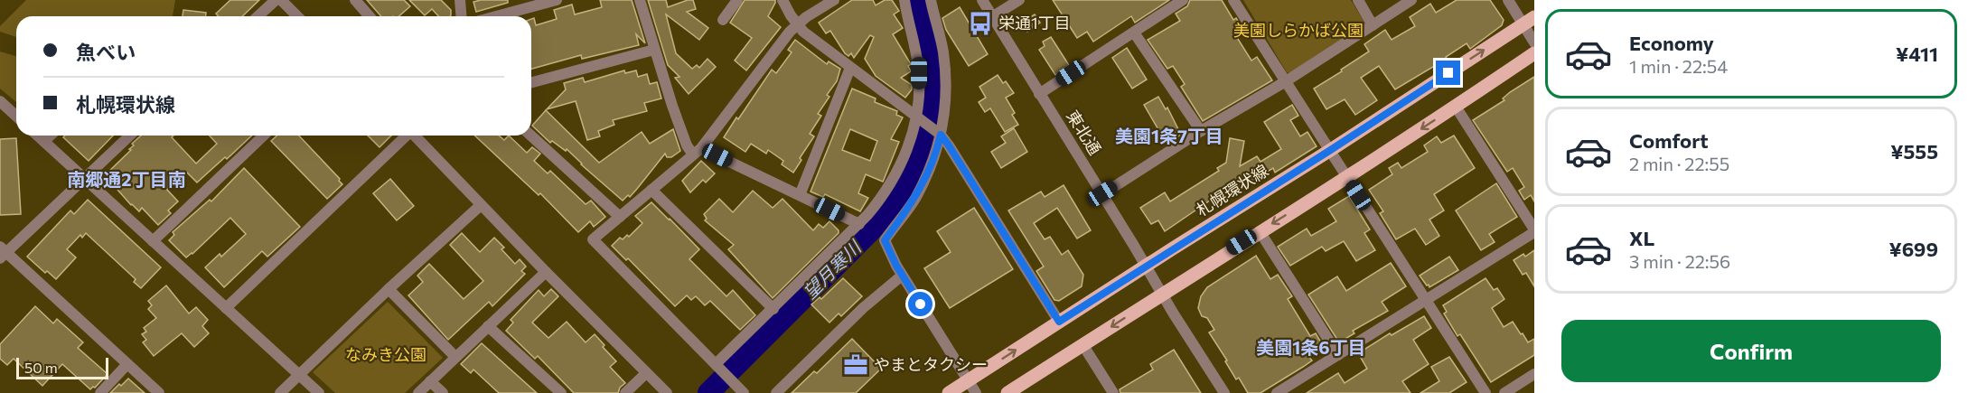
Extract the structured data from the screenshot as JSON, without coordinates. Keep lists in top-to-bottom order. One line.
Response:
{"streets":{"main road":["札幌環状線"],"street":["東北通"]},"crossings":[["東北通","札幌環状線"]],"districts":["美園1条7丁目","南郷通2丁目南","美園1条6丁目"],"water":["望月寒川"],"parks":["美園しらかば公園","なみき公園"],"places":{"bus stop":["栄通1丁目"],"office":["やまとタクシー"]},"scale_bar":"50 m","page":{"list":[{"name":"Economy","note":"1 min · 22:54","value":"¥411"},{"name":"Comfort","note":"2 min · 22:55","value":"¥555"},{"name":"XL","note":"3 min · 22:56","value":"¥699"}],"banner":["魚べい","札幌環状線"],"buttons":"Confirm","scale":"50 m"}}
